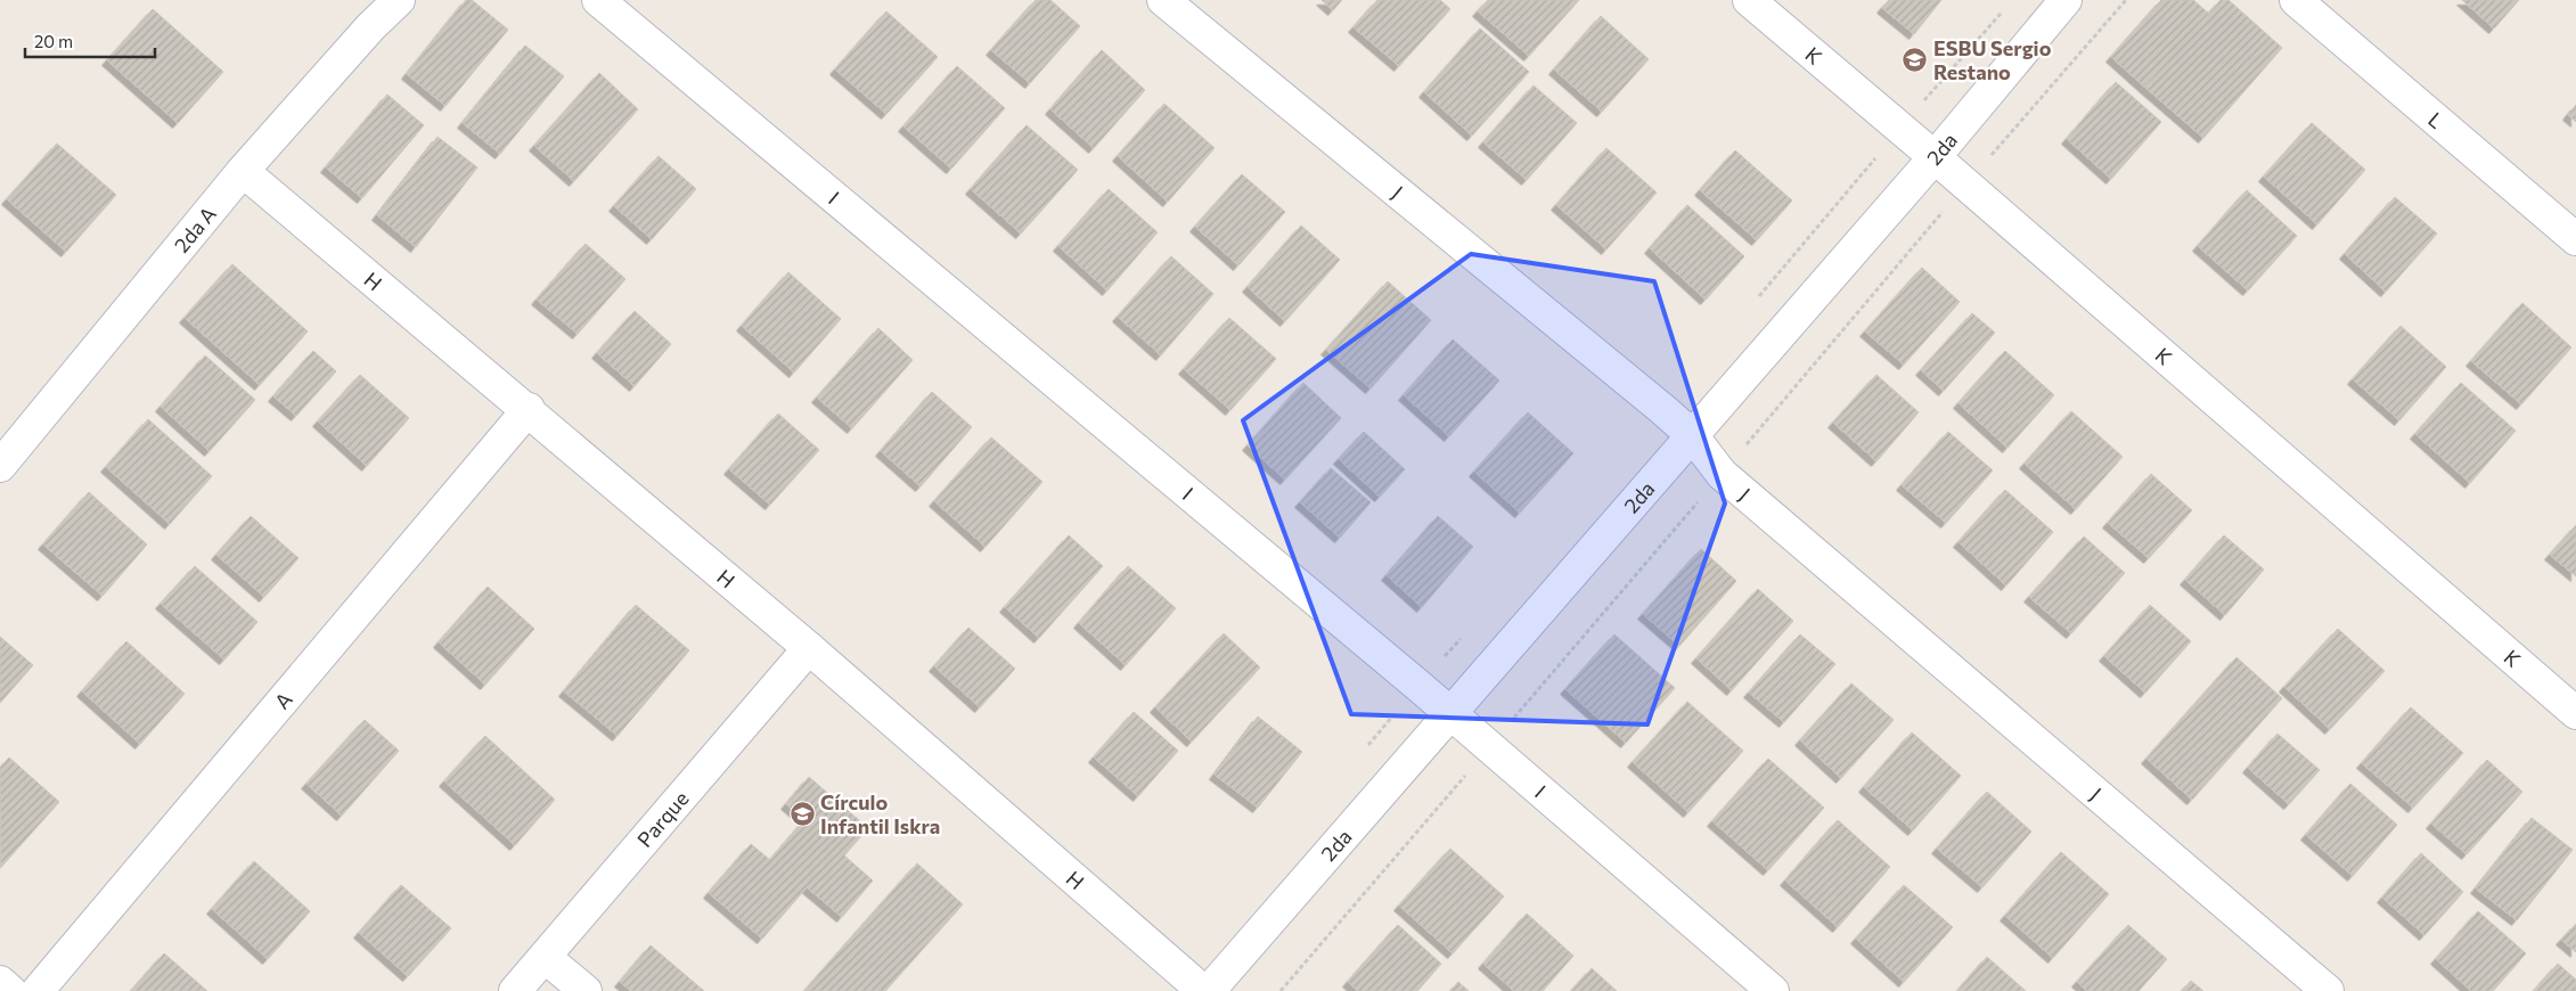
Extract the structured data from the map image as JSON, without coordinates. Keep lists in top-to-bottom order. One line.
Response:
{"streets":{"street":["K","L","2da","J","I","2da A","H","A","Parque"]},"crossings":[["K","2da"],["2da","J"],["2da","I"],["2da A","H"],["H","A"],["H","Parque"]],"places":{"school or university":["ESBU Sergio Restano","Círculo Infantil Iskra"]},"scale_bar":"20 m"}
